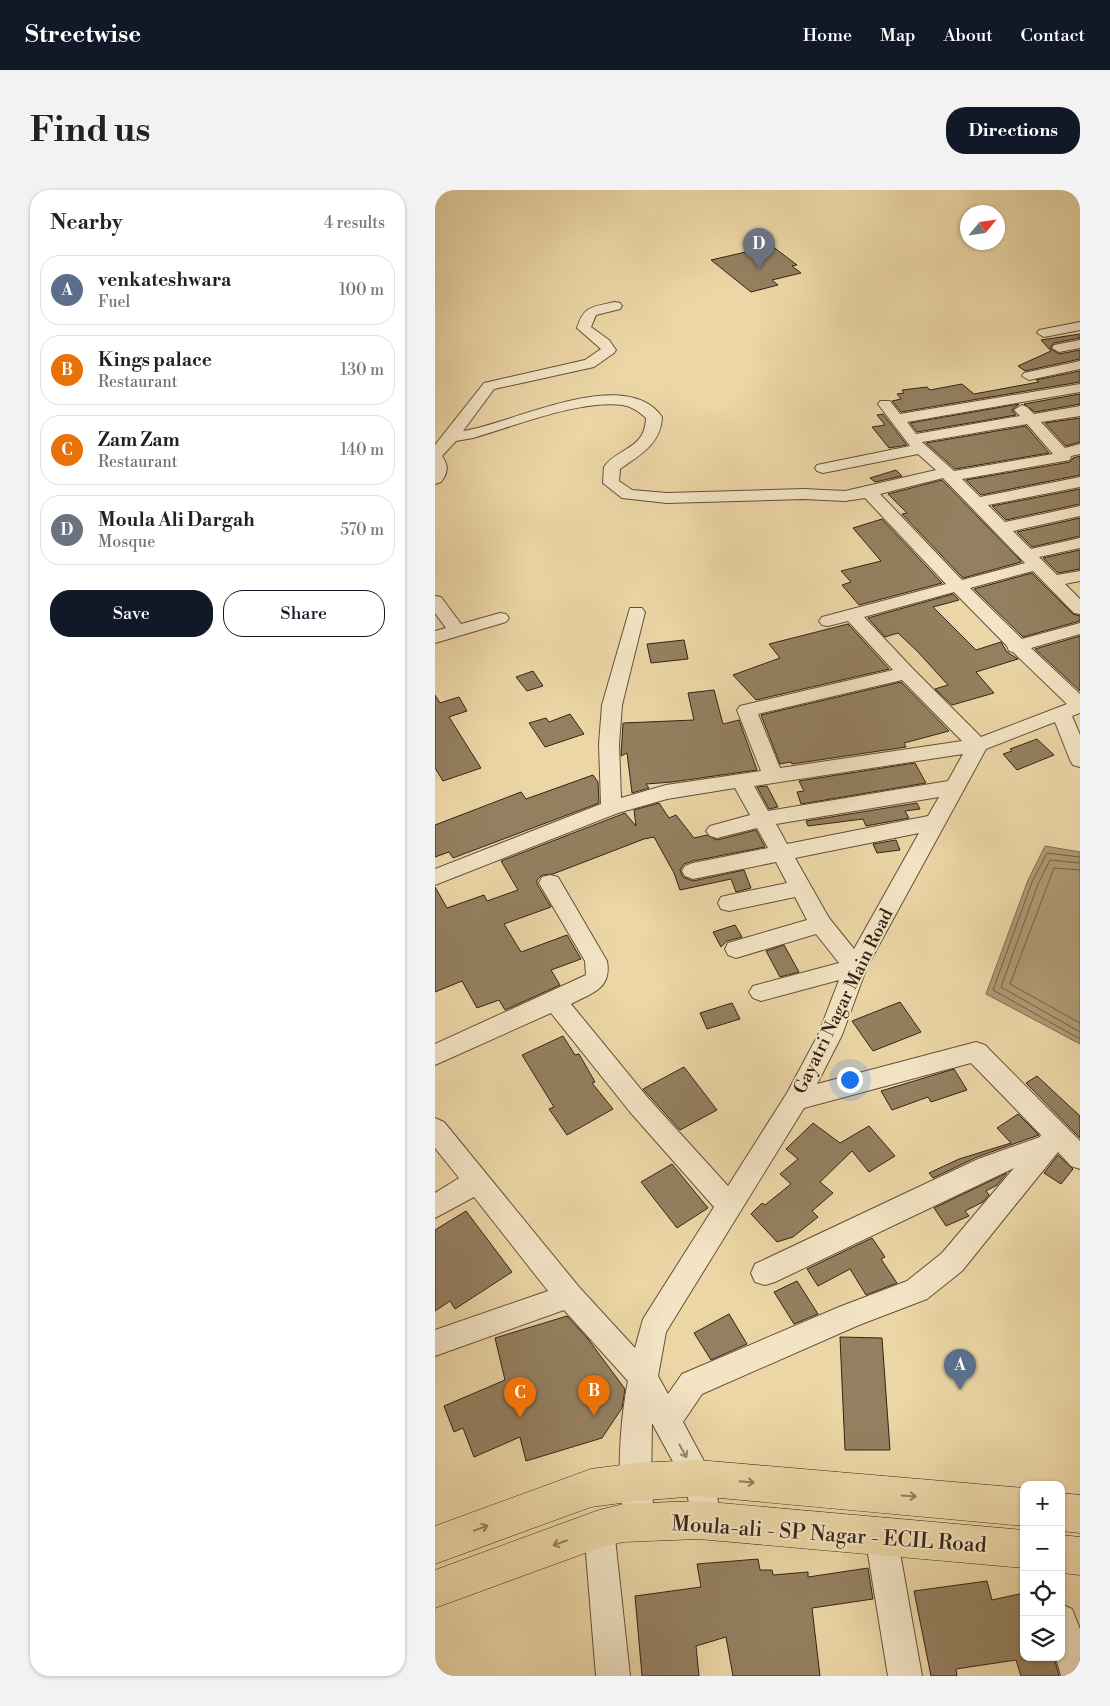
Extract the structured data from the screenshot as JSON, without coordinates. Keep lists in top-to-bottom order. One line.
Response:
{"streets":{"main road":["Moula-ali - SP Nagar - ECIL Road"],"street":["Gayatri Nagar Main Road"]},"crossings":[["Gayatri Nagar Main Road","Moula-ali - SP Nagar - ECIL Road"]],"north":"top right","page":{"header":"Streetwise","nav":["Home","Map","About","Contact"],"buttons":["Directions",["Save","Share"]],"title":"Find us","heading":["Nearby","4 results"],"pins":["D","A","B","C"],"list":[{"mark":"A","name":"venkateshwara","note":"Fuel","value":"100 m"},{"mark":"B","name":"Kings palace","note":"Restaurant","value":"130 m"},{"mark":"C","name":"Zam Zam","note":"Restaurant","value":"140 m"},{"mark":"D","name":"Moula Ali Dargah","note":"Mosque","value":"570 m"}],"map_buttons":["+","−"]}}
